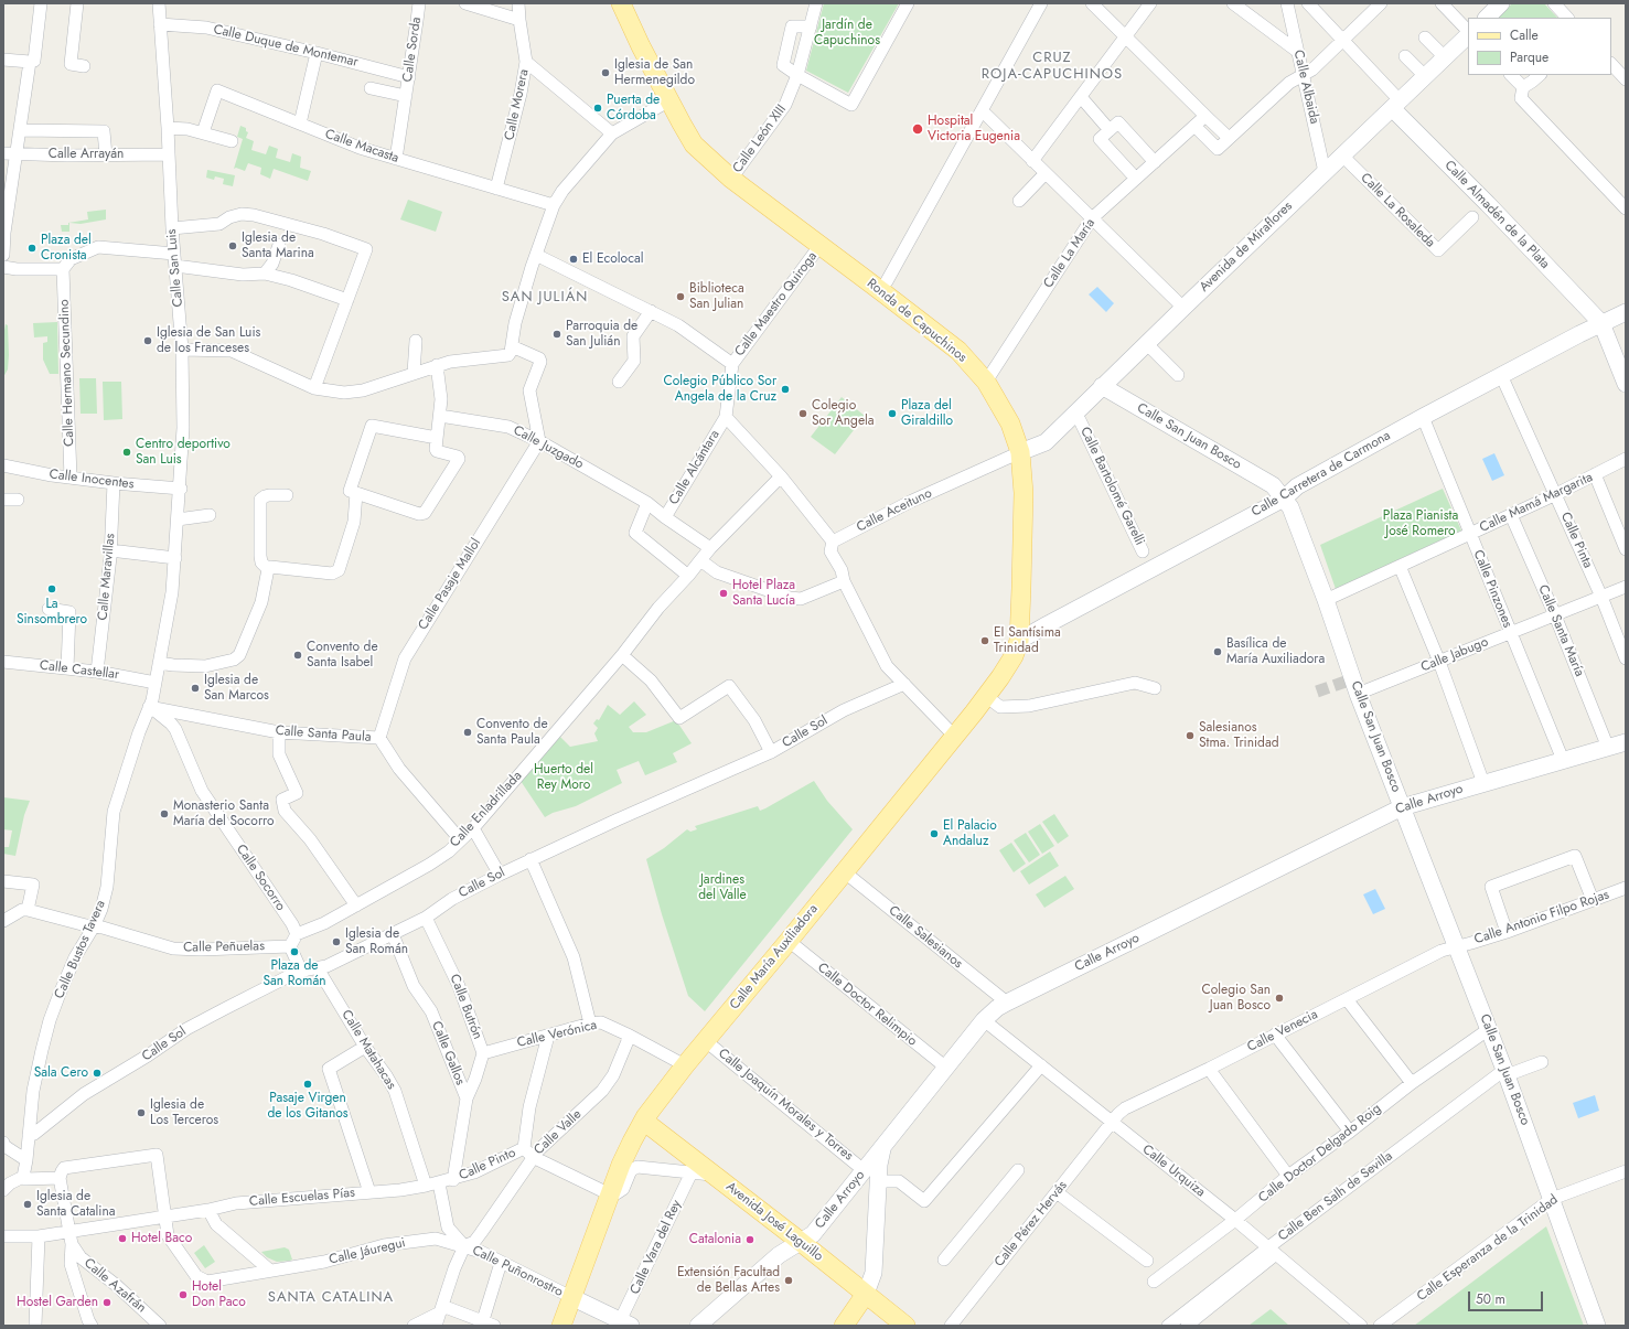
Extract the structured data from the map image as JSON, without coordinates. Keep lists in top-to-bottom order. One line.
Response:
{"streets":{"main road":["Calle Almadén de la Plata","Avenida de Miraflores","Ronda de Capuchinos","Calle San Juan Bosco","Calle Carretera de Carmona","Calle Arroyo","Calle María Auxiliadora","Avenida José Laguillo"],"street":["Calle Duque de Montemar","Calle Sorda","Calle Albaida","Calle Morera","Calle León XIII","Calle Macasta","Calle Arrayán","Calle La Rosaleda","Calle La María","Calle San Luis","Calle Maestro Quiroga","Calle Hermano Secundino","Calle Juzgado","Calle Alcántara","Calle Inocentes","Calle Bartolomé Garelli","Calle Mamá Margarita","Calle Aceituno","Calle Pinta","Calle Maravillas","Calle Pasaje Mallol","Calle Pinzones","Calle Santa María","Calle Jabugo","Calle Castellar","Calle Sol","Calle Santa Paula","Calle Enladrillada","Calle Socorro","Calle Antonio Filpo Rojas","Calle Salesianos","Calle Peñuelas","Calle Bustos Tavera","Calle Doctor Relimpio","Calle Butrón","Calle Venecia","Calle Verónica","Calle Matahacas","Calle Gallos","Calle Joaquín Morales y Torres","Calle Valle","Calle Doctor Delgado Roig","Calle Pinto","Calle Urquiza","Calle Ben Salh de Sevilla","Calle Escuelas Pías","Calle Pérez Hervás","Calle Vara del Rey","Calle Esperanza de la Trinidad","Calle Jáuregui","Calle Puñonrostro","Calle Azafrán"]},"crossings":[["Calle Duque de Montemar","Calle Sorda"],["Calle Duque de Montemar","Calle San Luis"],["Calle Sorda","Calle Macasta"],["Calle Albaida","Avenida de Miraflores"],["Calle Morera","Calle Macasta"],["Calle León XIII","Ronda de Capuchinos"],["Calle Arrayán","Calle San Luis"],["Calle La Rosaleda","Avenida de Miraflores"],["Calle Almadén de la Plata","Avenida de Miraflores"],["Calle Almadén de la Plata","Calle Carretera de Carmona"],["Avenida de Miraflores","Ronda de Capuchinos"],["Avenida de Miraflores","Calle San Juan Bosco"],["Avenida de Miraflores","Calle Aceituno"],["Calle La María","Ronda de Capuchinos"],["Calle San Luis","Calle Inocentes"],["Calle San Luis","Calle Castellar"],["Calle San Luis","Calle Bustos Tavera"],["Calle Maestro Quiroga","Ronda de Capuchinos"],["Ronda de Capuchinos","Calle Carretera de Carmona"],["Ronda de Capuchinos","Calle Aceituno"],["Ronda de Capuchinos","Calle María Auxiliadora"],["Calle Hermano Secundino","Calle Inocentes"],["Calle San Juan Bosco","Calle Carretera de Carmona"],["Calle San Juan Bosco","Calle Mamá Margarita"],["Calle San Juan Bosco","Calle Jabugo"],["Calle San Juan Bosco","Calle Arroyo"],["Calle San Juan Bosco","Calle Antonio Filpo Rojas"],["Calle San Juan Bosco","Calle Venecia"],["Calle San Juan Bosco","Calle Doctor Delgado Roig"],["Calle San Juan Bosco","Calle Ben Salh de Sevilla"],["Calle San Juan Bosco","Calle Esperanza de la Trinidad"],["Calle Juzgado","Calle Alcántara"],["Calle Juzgado","Calle Pasaje Mallol"],["Calle Juzgado","Calle Enladrillada"],["Calle Carretera de Carmona","Calle Pinta"],["Calle Carretera de Carmona","Calle Pinzones"],["Calle Carretera de Carmona","Calle María Auxiliadora"],["Calle Inocentes","Calle Maravillas"],["Calle Mamá Margarita","Calle Pinta"],["Calle Mamá Margarita","Calle Pinzones"],["Calle Mamá Margarita","Calle Santa María"],["Calle Pinta","Calle Jabugo"],["Calle Maravillas","Calle Castellar"],["Calle Pasaje Mallol","Calle Santa Paula"],["Calle Pinzones","Calle Jabugo"],["Calle Pinzones","Calle Arroyo"],["Calle Santa María","Calle Jabugo"],["Calle Santa María","Calle Arroyo"],["Calle Castellar","Calle Bustos Tavera"],["Calle Sol","Calle Bustos Tavera"],["Calle Sol","Calle Butrón"],["Calle Sol","Calle Matahacas"],["Calle Sol","Calle Gallos"],["Calle Santa Paula","Calle Enladrillada"],["Calle Santa Paula","Calle Socorro"],["Calle Santa Paula","Calle Bustos Tavera"],["Calle Arroyo","Calle Salesianos"],["Calle Arroyo","Calle Doctor Relimpio"],["Calle Arroyo","Calle Joaquín Morales y Torres"],["Calle Arroyo","Calle Urquiza"],["Calle Arroyo","Avenida José Laguillo"],["Calle Enladrillada","Calle Socorro"],["Calle Socorro","Calle Bustos Tavera"],["Calle Antonio Filpo Rojas","Calle Venecia"],["Calle Salesianos","Calle María Auxiliadora"],["Calle Peñuelas","Calle Bustos Tavera"],["Calle María Auxiliadora","Calle Doctor Relimpio"],["Calle María Auxiliadora","Calle Verónica"],["Calle María Auxiliadora","Calle Joaquín Morales y Torres"],["Calle María Auxiliadora","Avenida José Laguillo"],["Calle María Auxiliadora","Calle Puñonrostro"],["Calle Butrón","Calle Verónica"],["Calle Butrón","Calle Gallos"],["Calle Venecia","Calle Urquiza"],["Calle Venecia","Calle Pérez Hervás"],["Calle Verónica","Calle Valle"],["Calle Matahacas","Calle Escuelas Pías"],["Calle Gallos","Calle Pinto"],["Calle Valle","Calle Pinto"],["Calle Valle","Calle Jáuregui"],["Calle Valle","Calle Puñonrostro"],["Calle Doctor Delgado Roig","Calle Urquiza"],["Calle Pinto","Calle Escuelas Pías"],["Calle Urquiza","Calle Ben Salh de Sevilla"],["Calle Urquiza","Calle Pérez Hervás"],["Calle Escuelas Pías","Calle Jáuregui"],["Calle Escuelas Pías","Calle Azafrán"],["Calle Jáuregui","Calle Puñonrostro"]],"districts":["CRUZ ROJA-CAPUCHINOS","SAN JULIÁN","SANTA CATALINA"],"parks":["Jardín de Capuchinos","Plaza Pianista José Romero","Huerto del Rey Moro","Jardines del Valle"],"places":["Iglesia de San Hermenegildo","Puerta de Córdoba","Hospital Victoria Eugenia","Iglesia de Santa Marina","Plaza del Cronista","El Ecolocal","Biblioteca San Julian","Parroquia de San Julián","Iglesia de San Luis de los Franceses","Colegio Público Sor Angela de la Cruz","Colegio Sor Ángela","Plaza del Giraldillo","Centro deportivo San Luis","La Sinsombrero","Hotel Plaza Santa Lucía","EI Santísima Trinidad","Basílica de María Auxiliadora","Convento de Santa Isabel","Iglesia de San Marcos","Convento de Santa Paula","Salesianos Stma. Trinidad","Monasterio Santa María del Socorro","El Palacio Andaluz","Iglesia de San Román","Plaza de San Román","Colegio San Juan Bosco","Sala Cero","Pasaje Virgen de los Gitanos","Iglesia de Los Terceros","Iglesia de Santa Catalina","Hotel Baco","Catalonia","Extensión Facultad de Bellas Artes","Hotel Don Paco","Hostel Garden"],"legend":["Calle","Parque"],"scale_bar":"50 m"}
